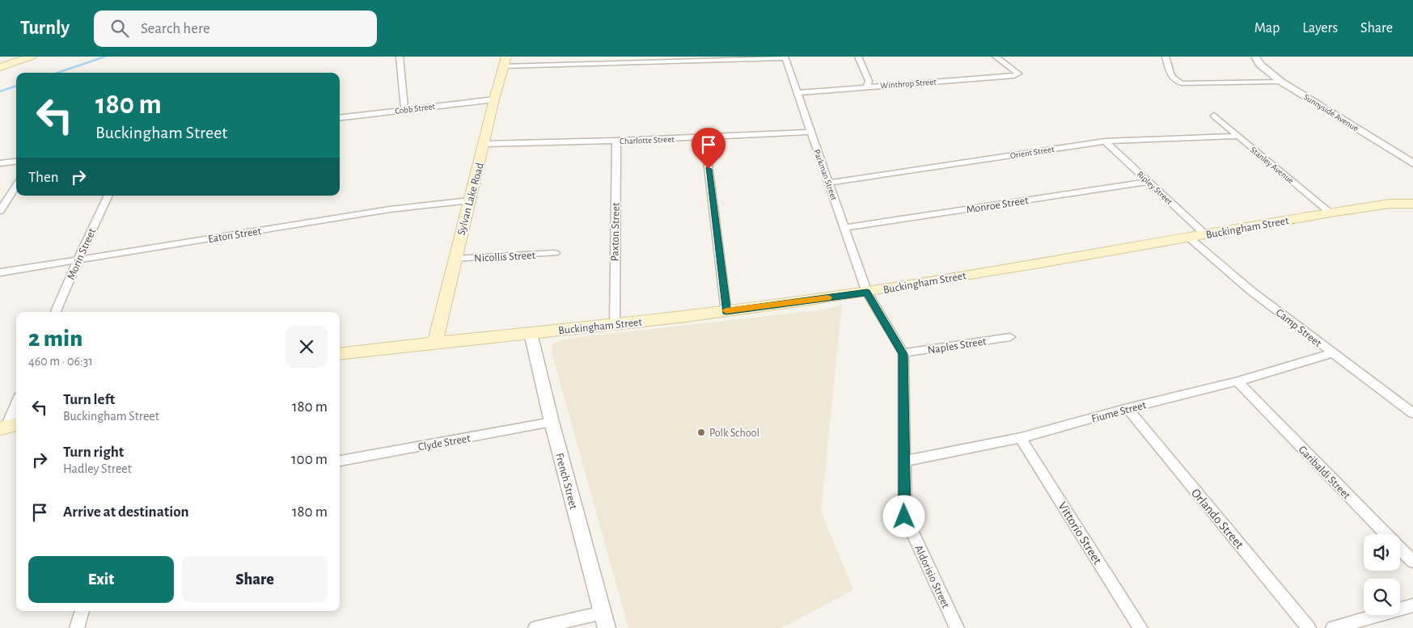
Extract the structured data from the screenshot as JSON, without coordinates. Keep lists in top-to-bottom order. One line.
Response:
{"streets":{"main road":["Sylvan Lake Road","Buckingham Street"],"street":["Winthrop Street","Cobb Street","Sunnyside Avenue","Charlotte Street","Orient Street","Stanley Avenue","Parkman Street","Ripley Street","Monroe Street","Paxton Street","Eaton Street","Morin Street","Nicollis Street","Camp Street","Naples Street","Fiume Street","Clyde Street","Garibaldi Street","French Street","Orlando Street","Vittorio Street","Aldorisio Street"]},"crossings":[["Winthrop Street","Parkman Street"],["Cobb Street","Sylvan Lake Road"],["Charlotte Street","Parkman Street"],["Charlotte Street","Sylvan Lake Road"],["Charlotte Street","Paxton Street"],["Orient Street","Stanley Avenue"],["Orient Street","Parkman Street"],["Orient Street","Ripley Street"],["Stanley Avenue","Buckingham Street"],["Parkman Street","Monroe Street"],["Parkman Street","Buckingham Street"],["Ripley Street","Monroe Street"],["Ripley Street","Buckingham Street"],["Sylvan Lake Road","Buckingham Street"],["Sylvan Lake Road","Eaton Street"],["Sylvan Lake Road","Nicollis Street"],["Buckingham Street","Paxton Street"],["Buckingham Street","Camp Street"],["Buckingham Street","French Street"],["Eaton Street","Morin Street"],["Camp Street","Fiume Street"],["Naples Street","Aldorisio Street"],["Fiume Street","Garibaldi Street"],["Fiume Street","Orlando Street"],["Fiume Street","Vittorio Street"],["Fiume Street","Aldorisio Street"],["Clyde Street","French Street"]],"places":["Polk School"],"page":{"header":"Turnly","search":"Search here","nav":["Map","Layers","Share"],"turn":["180 m","Buckingham Street"],"then":"Then","heading":["2 min","460 m · 06:31"],"list":[{"name":"Turn left","note":"Buckingham Street","value":"180 m"},{"name":"Turn right","note":"Hadley Street","value":"100 m"},{"name":"Arrive at destination","value":"180 m"}],"buttons":["Exit","Share"]}}
